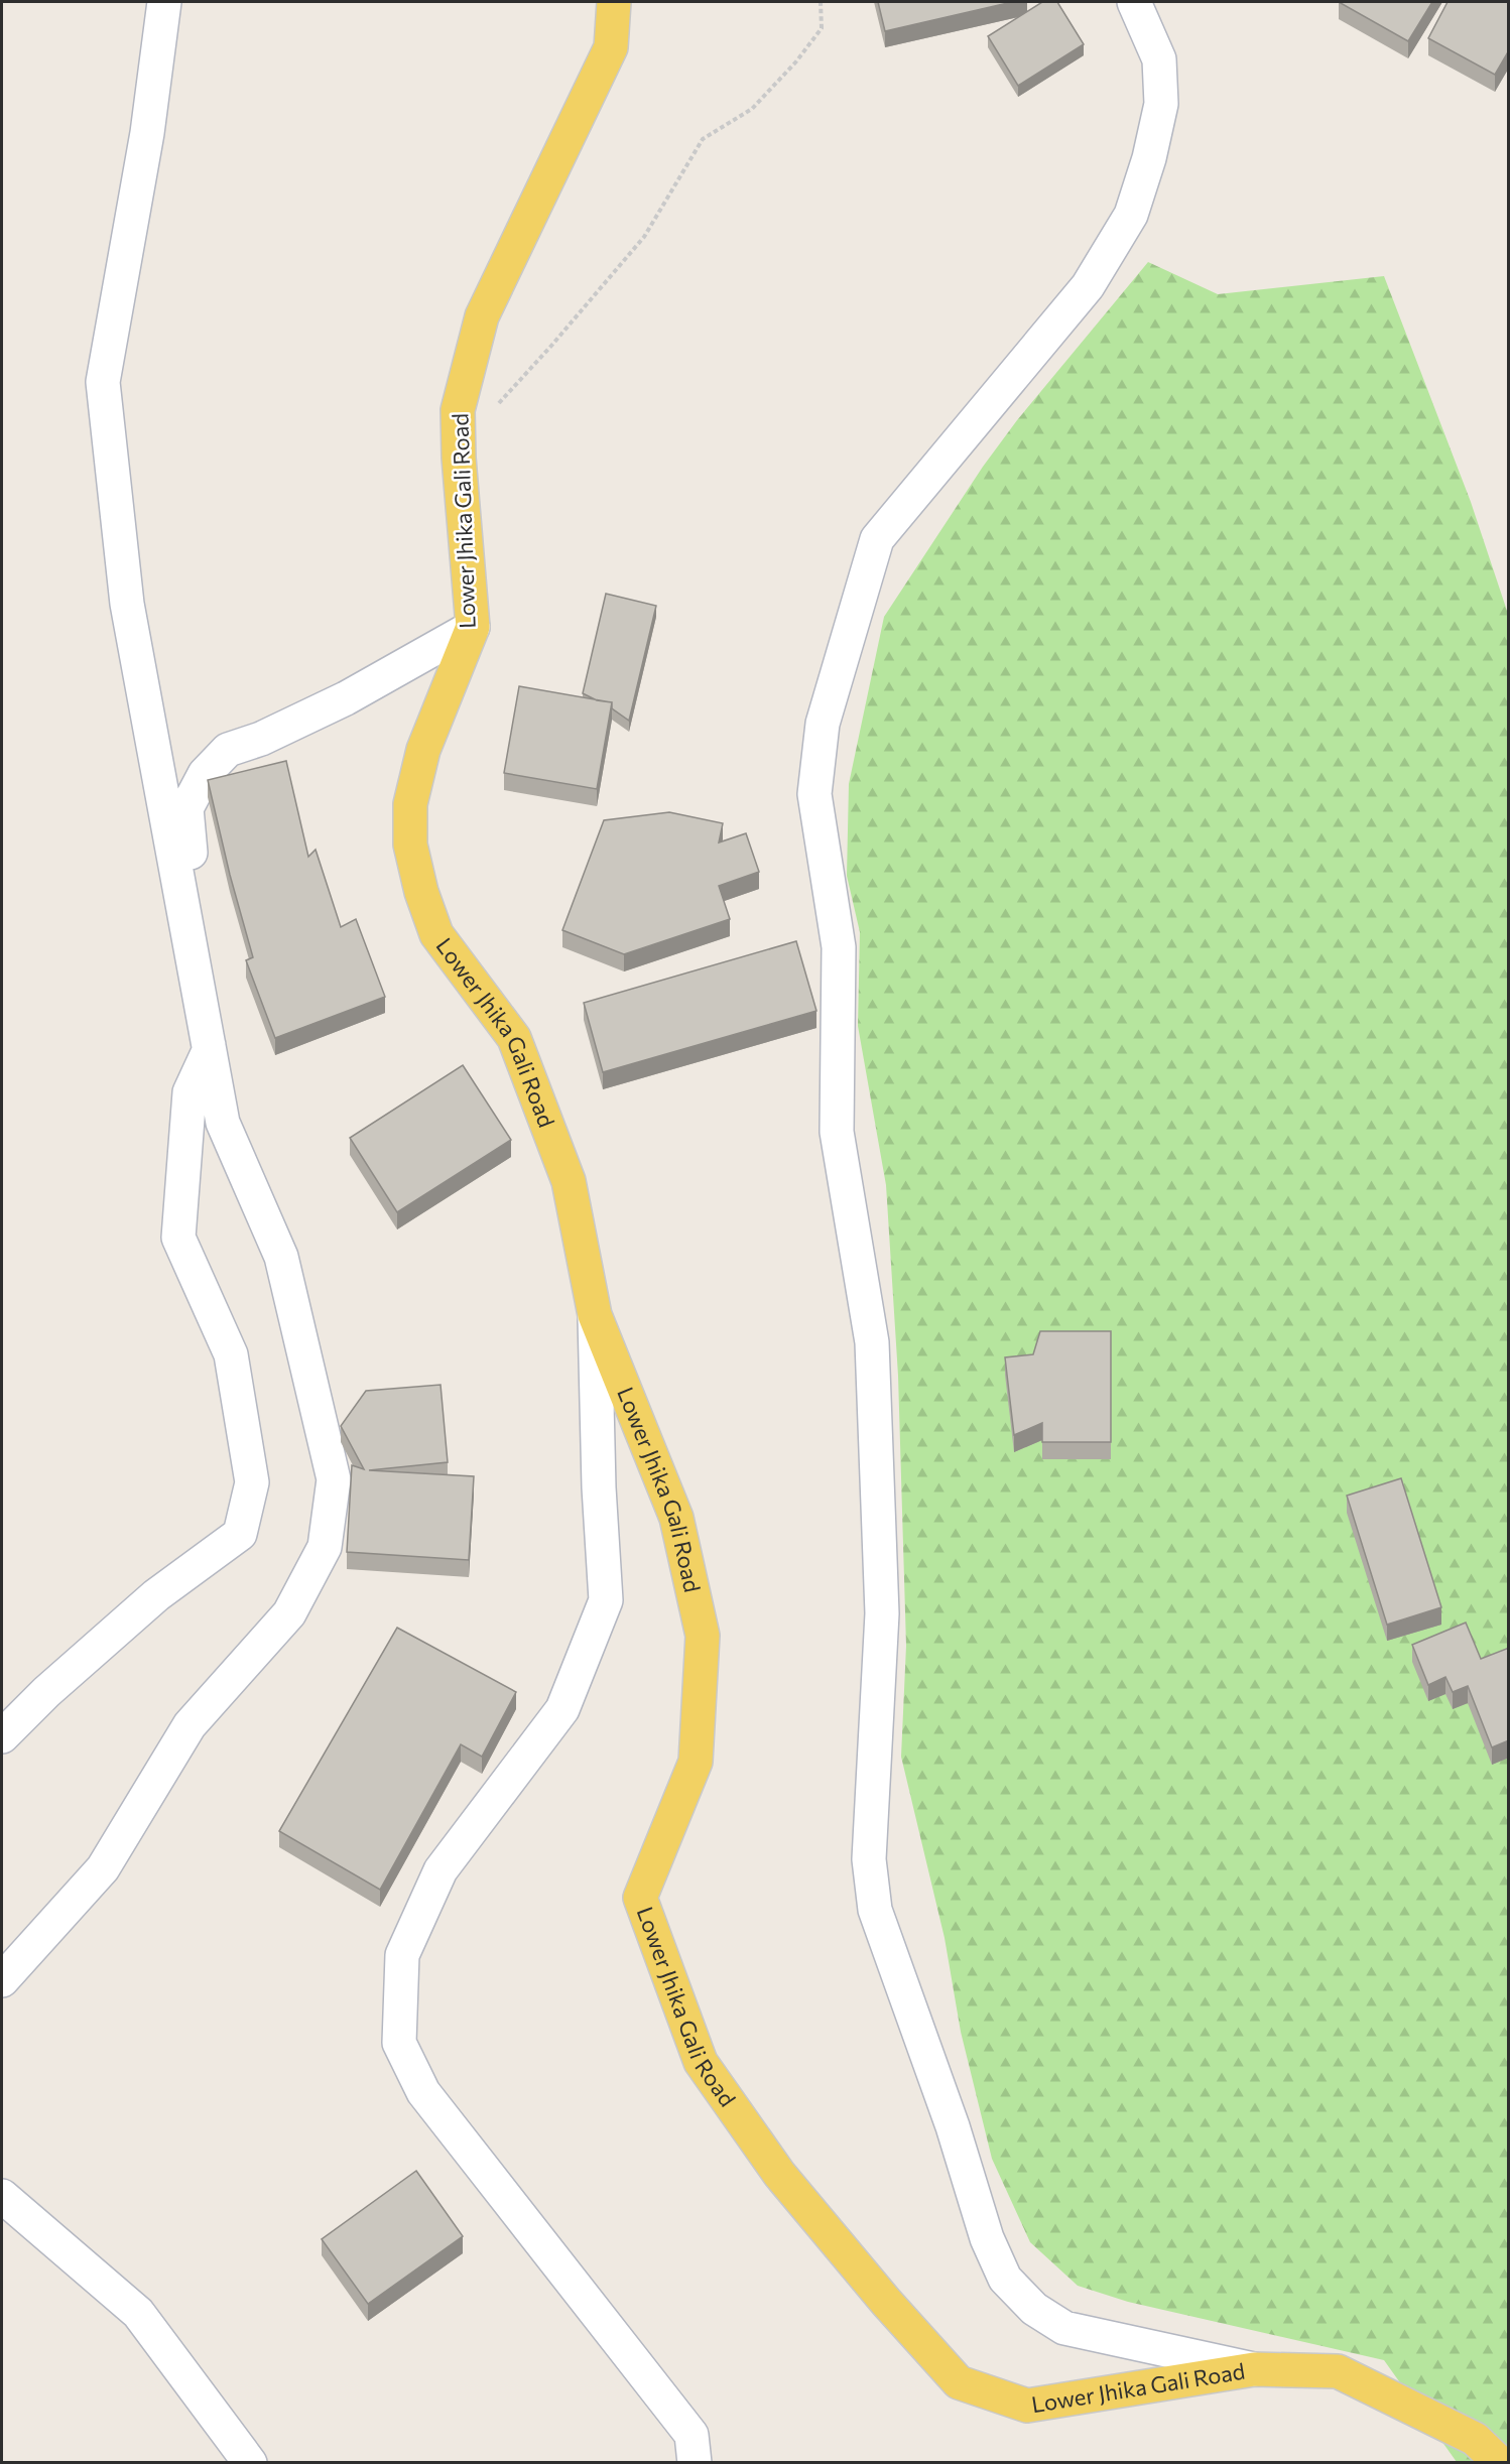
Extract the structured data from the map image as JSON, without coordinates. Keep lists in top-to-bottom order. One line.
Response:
{"streets":{"main road":["Lower Jhika Gali Road"]}}
